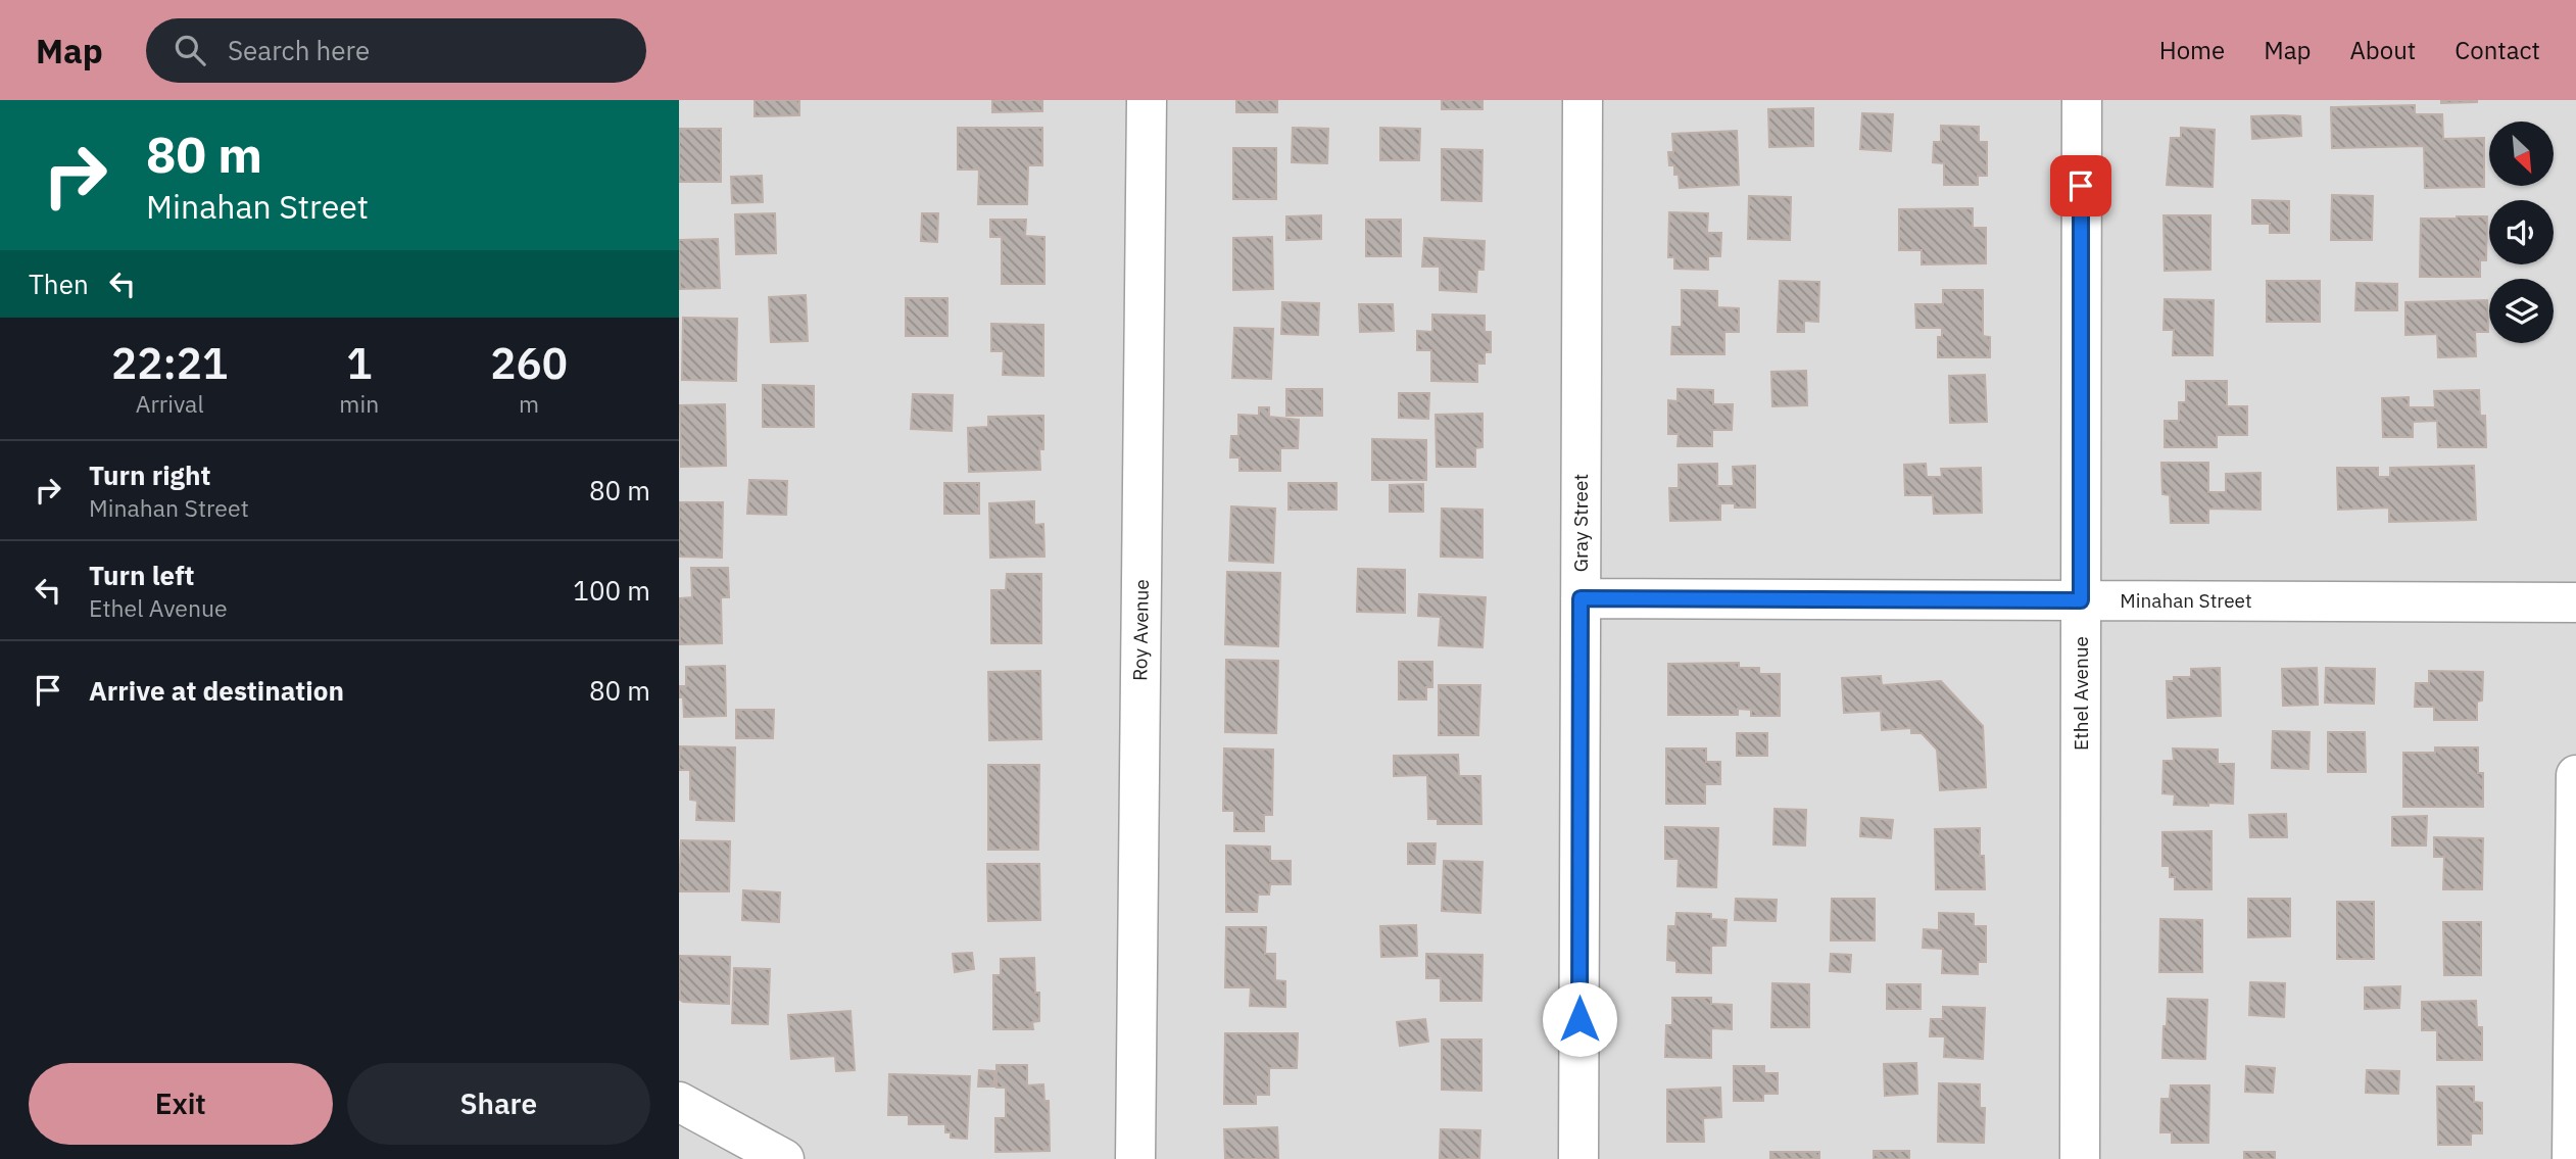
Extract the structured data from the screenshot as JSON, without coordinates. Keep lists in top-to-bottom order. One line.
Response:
{"streets":{"street":["Gray Street","Minahan Street","Roy Avenue","Ethel Avenue"]},"crossings":[["Gray Street","Minahan Street"],["Minahan Street","Ethel Avenue"]],"north":"bottom right","page":{"header":"Map","search":"Search here","nav":["Home","Map","About","Contact"],"turn":["80 m","Minahan Street"],"then":"Then","eta":["22:21","Arrival","1","min","260","m"],"list":[{"name":"Turn right","note":"Minahan Street","value":"80 m"},{"name":"Turn left","note":"Ethel Avenue","value":"100 m"},{"name":"Arrive at destination","value":"80 m"}],"buttons":["Exit","Share"]}}
